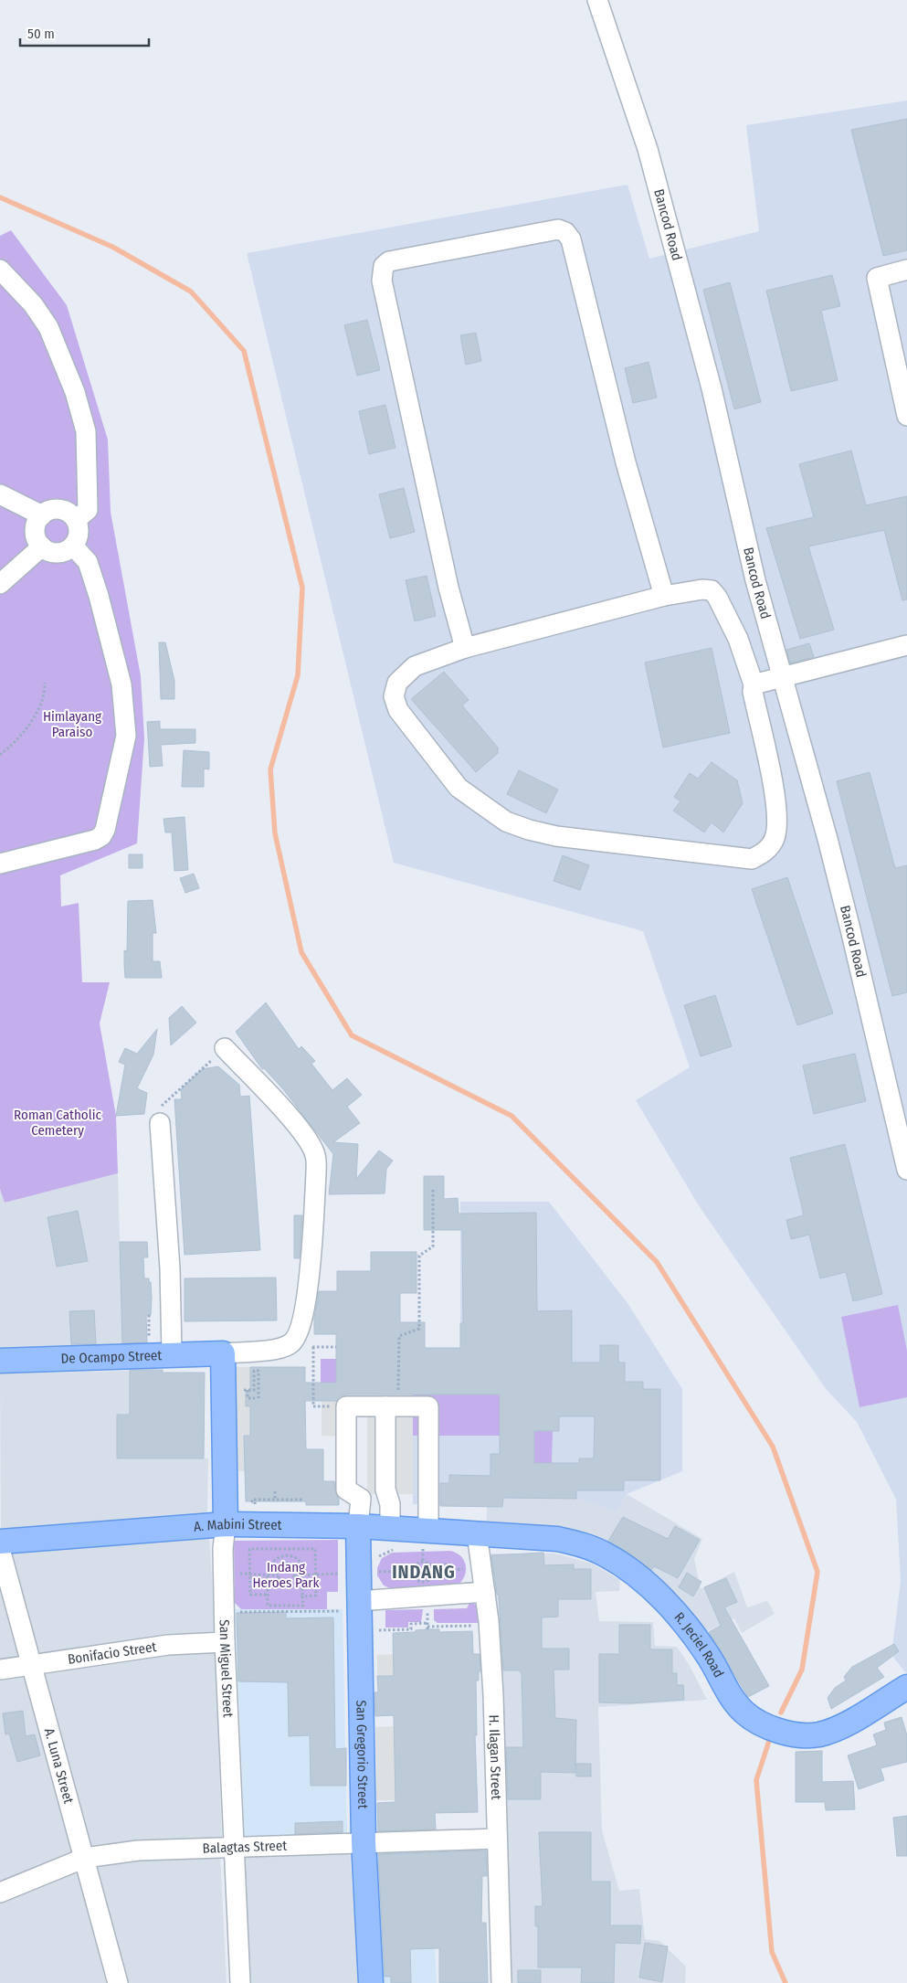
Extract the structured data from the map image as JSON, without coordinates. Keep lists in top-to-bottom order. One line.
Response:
{"streets":{"main road":["De Ocampo Street","A. Mabini Street","R. Jeciel Road","San Miguel Street","San Gregorio Street"],"street":["Bancod Road","Bonifacio Street","H. Ilagan Street","A. Luna Street","Balagtas Street"]},"crossings":[["De Ocampo Street","San Miguel Street"],["A. Mabini Street","R. Jeciel Road"],["A. Mabini Street","San Miguel Street"],["A. Mabini Street","San Gregorio Street"],["A. Mabini Street","H. Ilagan Street"],["R. Jeciel Road","H. Ilagan Street"],["Bonifacio Street","San Miguel Street"],["Bonifacio Street","A. Luna Street"],["San Miguel Street","Balagtas Street"],["San Gregorio Street","Balagtas Street"],["H. Ilagan Street","Balagtas Street"],["A. Luna Street","Balagtas Street"]],"districts":["INDANG"],"parks":["Himlayang Paraiso","Roman Catholic Cemetery","Indang Heroes Park"],"scale_bar":"50 m"}
